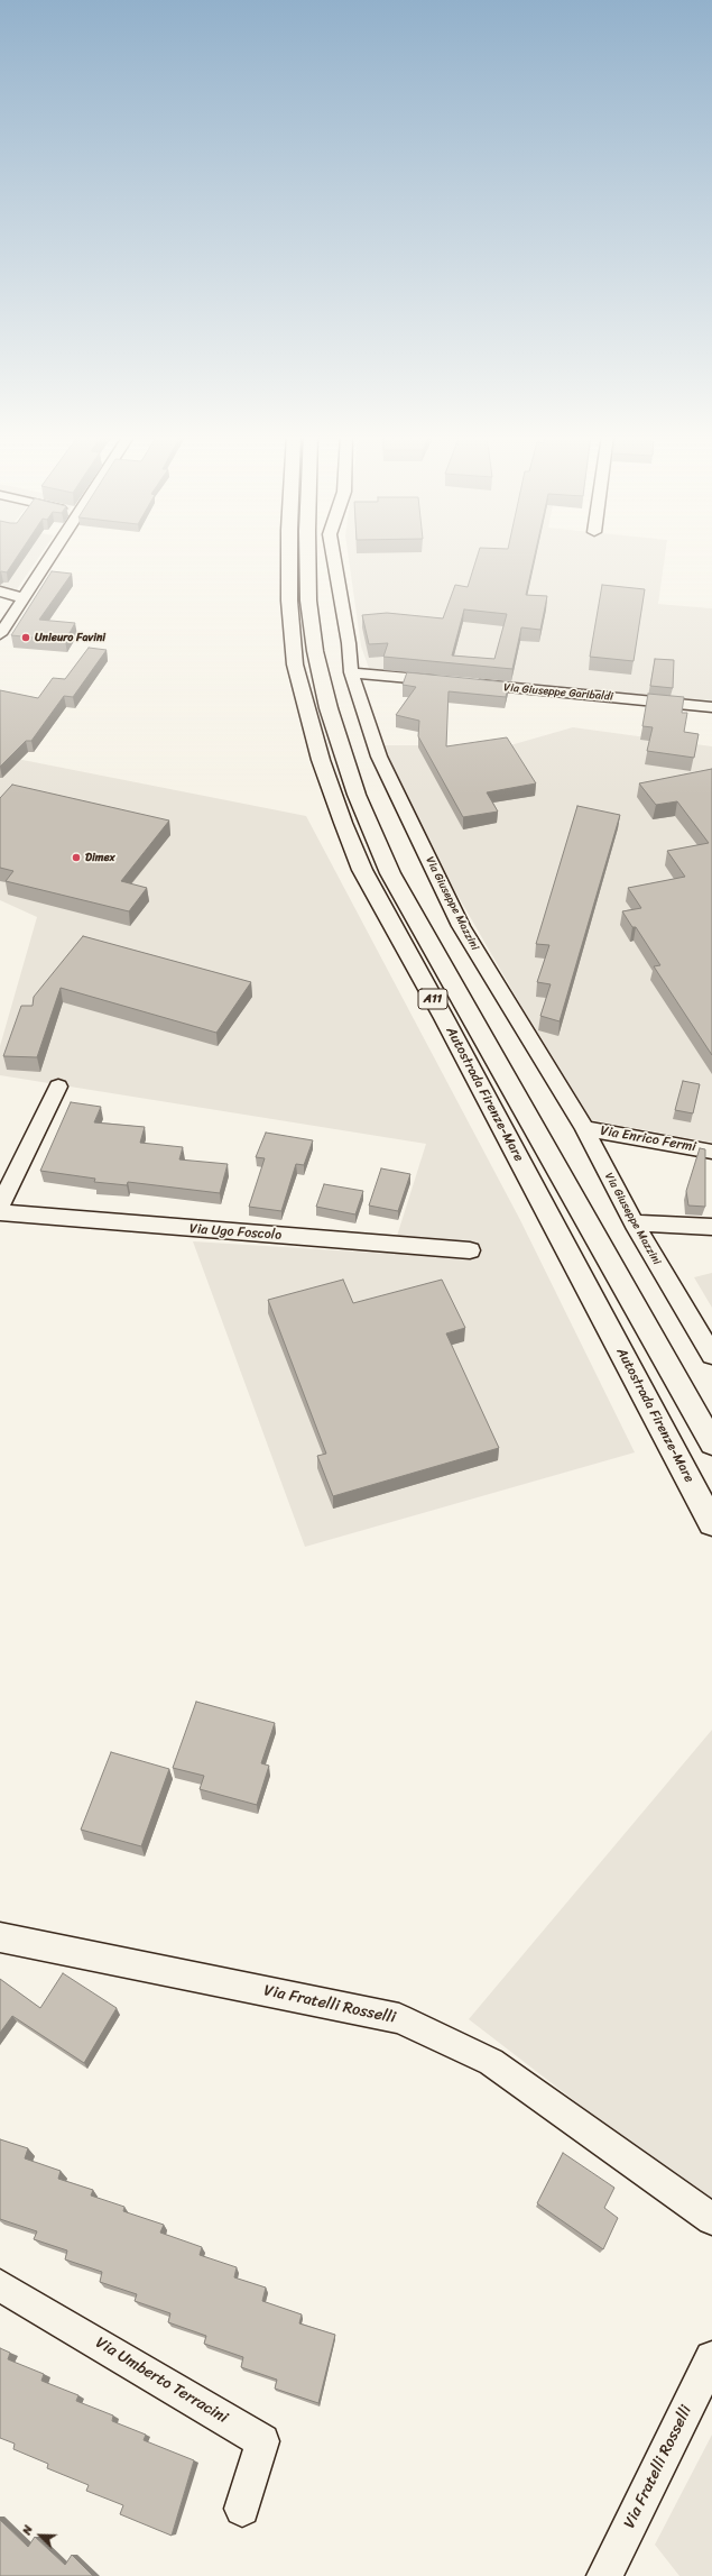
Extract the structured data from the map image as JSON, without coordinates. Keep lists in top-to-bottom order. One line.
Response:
{"streets":{"highway":["A11","Autostrada Firenze-Mare"],"street":["Via Giuseppe Garibaldi","Via Giuseppe Mazzini","Via Enrico Fermi","Via Ugo Foscolo","Via Fratelli Rosselli","Via Umberto Terracini"]},"crossings":[["Via Giuseppe Mazzini","Via Enrico Fermi"]],"places":["Unieuro Favini","Dimex"],"north":"top left"}
